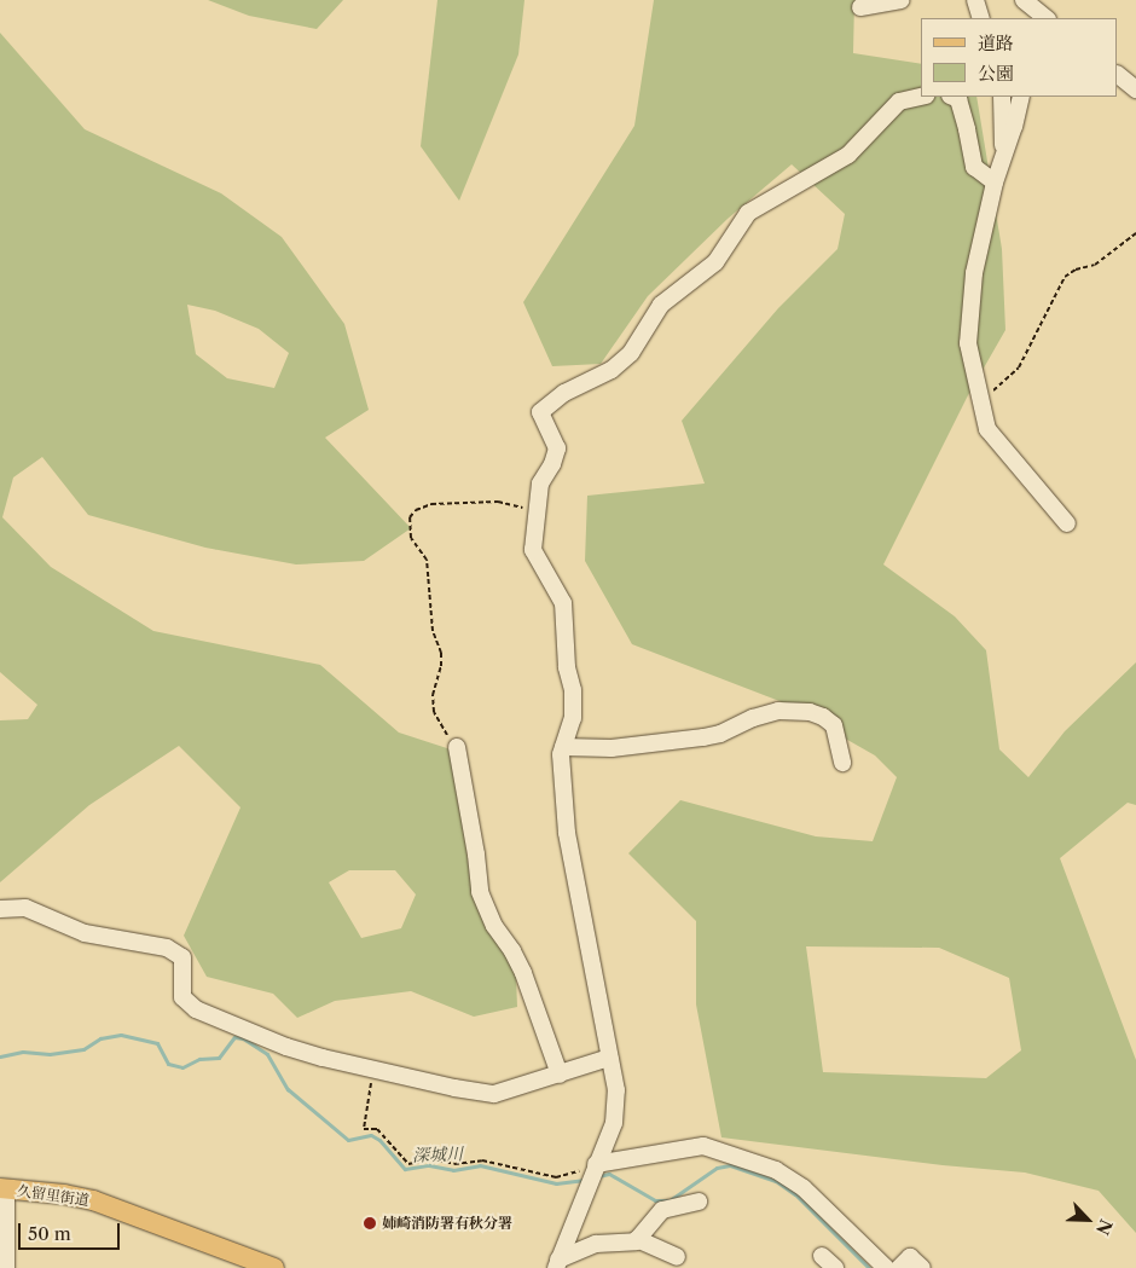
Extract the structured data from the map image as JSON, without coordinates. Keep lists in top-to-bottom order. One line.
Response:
{"streets":{"main road":["久留里街道"]},"water":["深城川"],"places":["姉崎消防署有秋分署"],"legend":["道路","公園"],"scale_bar":"50 m","north":"bottom right"}
